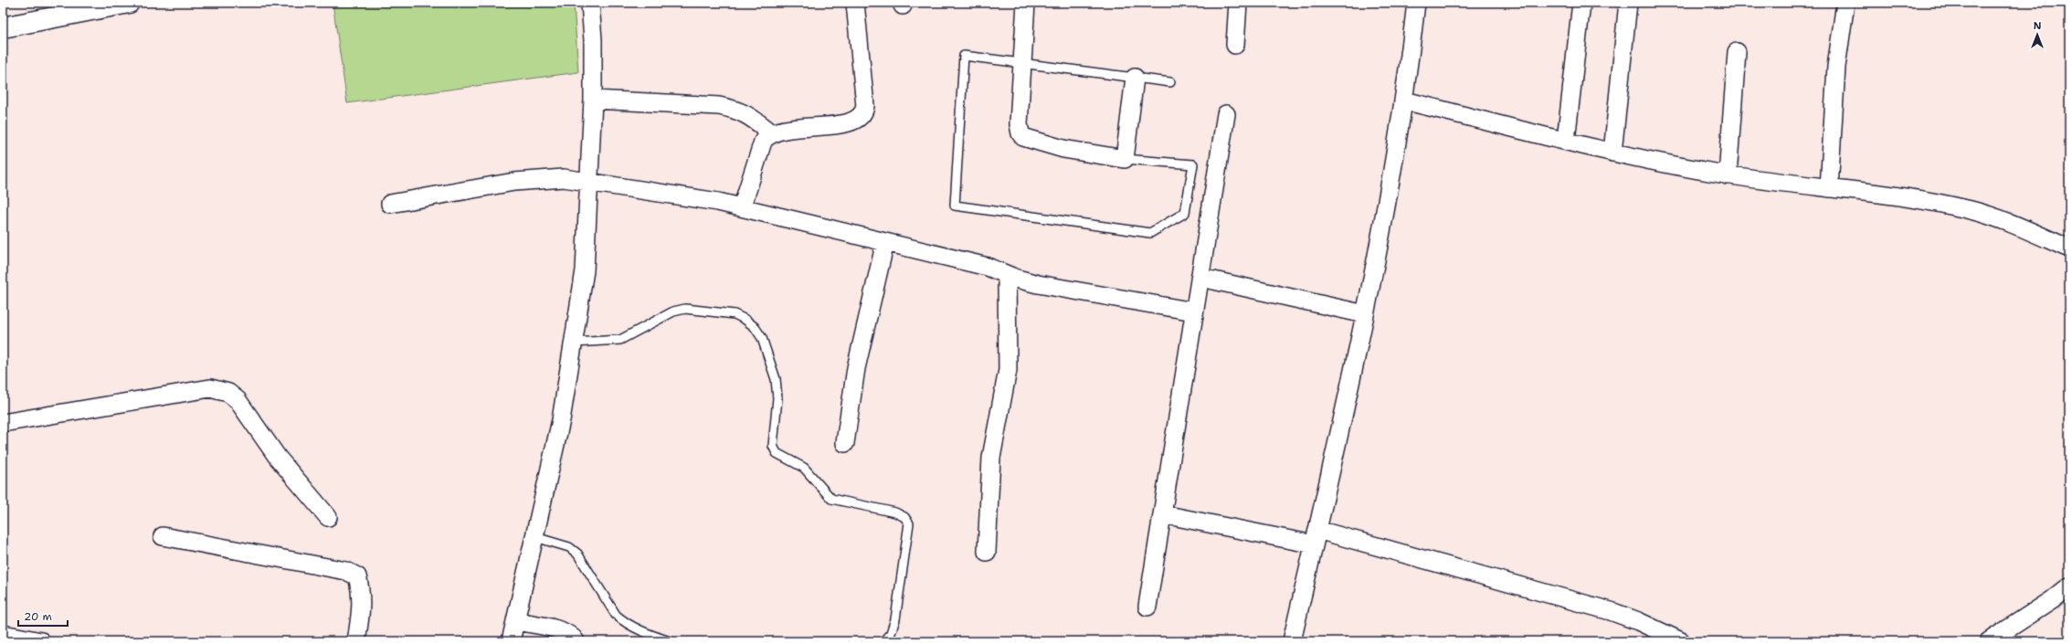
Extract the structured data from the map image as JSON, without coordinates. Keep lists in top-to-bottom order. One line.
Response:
{"scale_bar":"20 m","north":"top"}
